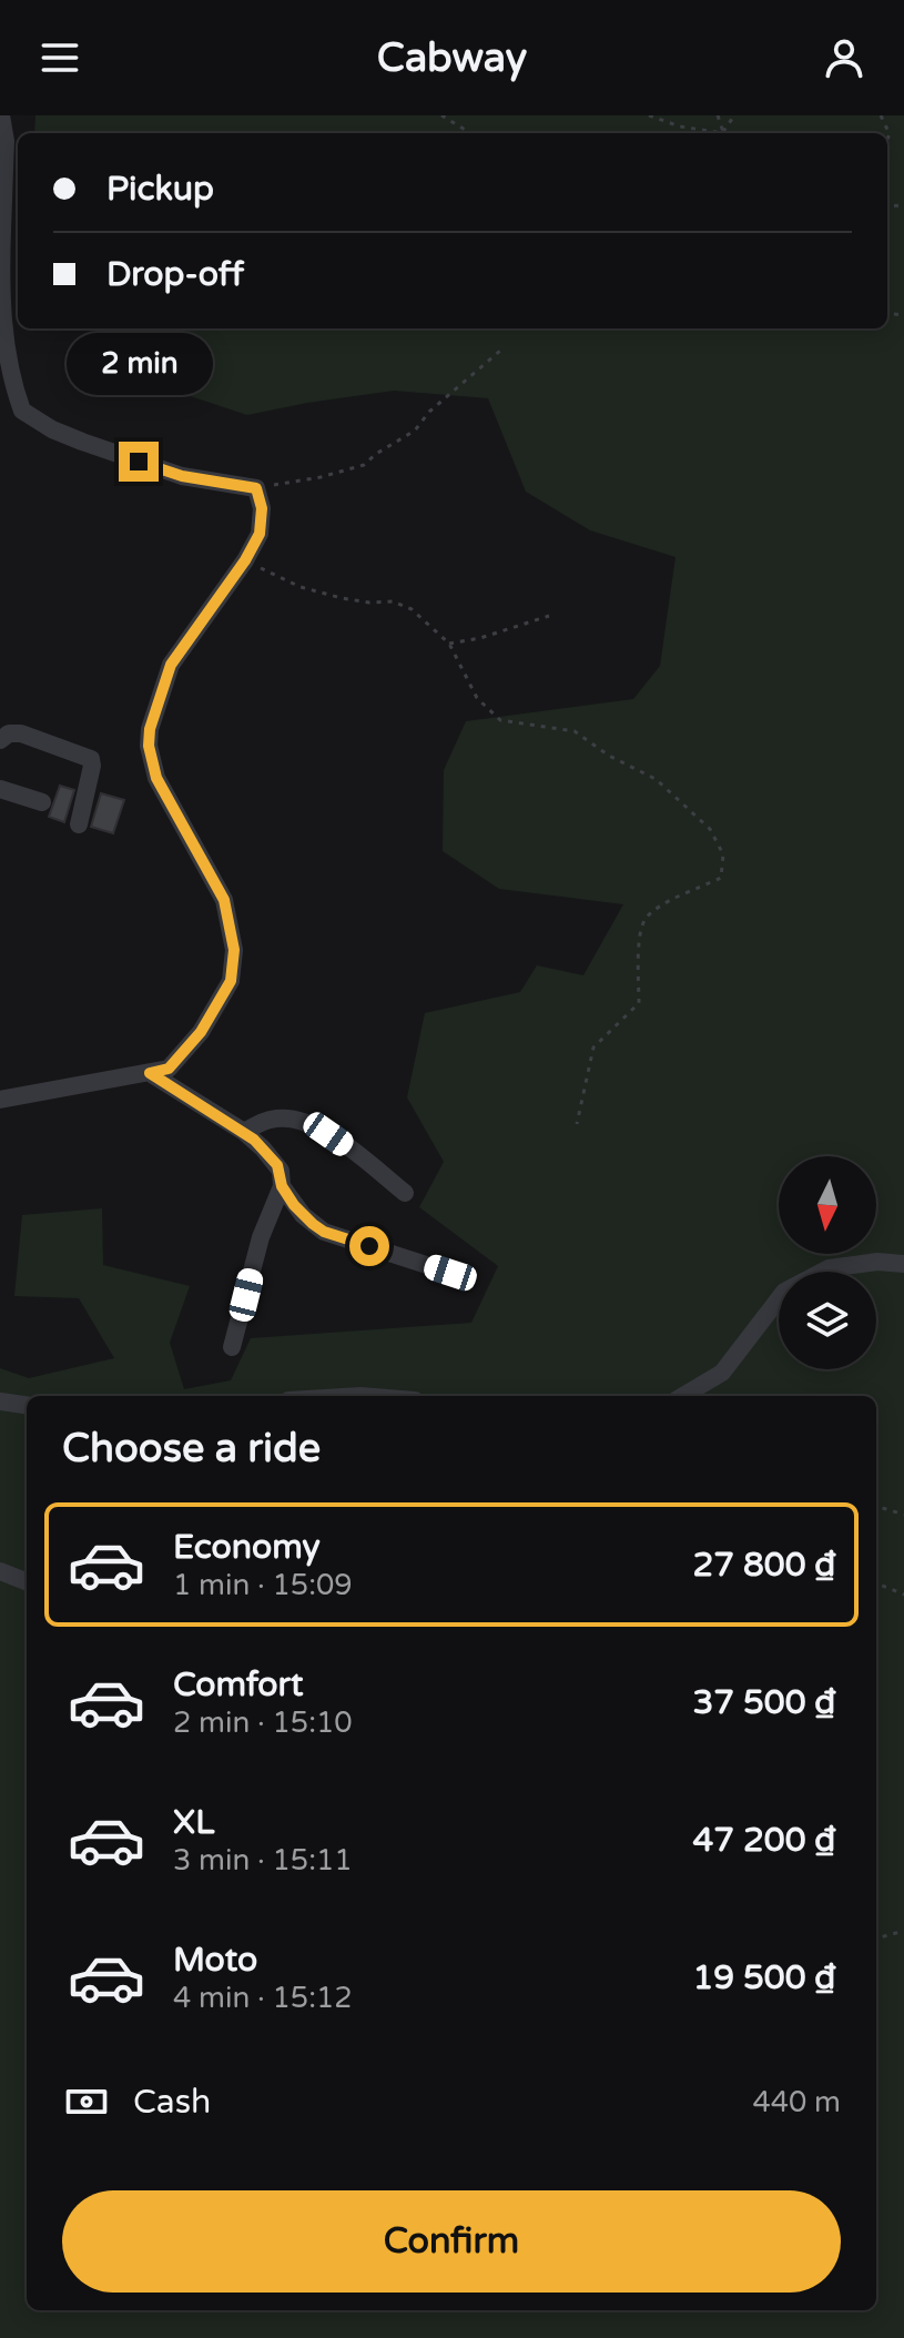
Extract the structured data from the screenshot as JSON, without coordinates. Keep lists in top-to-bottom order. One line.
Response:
{"north":"bottom","page":{"header":"Cabway","banner":["Pickup","Drop-off"],"bubble":"2 min","heading":"Choose a ride","list":[{"name":"Economy","note":"1 min · 15:09","value":"27 800 ₫"},{"name":"Comfort","note":"2 min · 15:10","value":"37 500 ₫"},{"name":"XL","note":"3 min · 15:11","value":"47 200 ₫"},{"name":"Moto","note":"4 min · 15:12","value":"19 500 ₫"}],"pay":["Cash","440 m"],"buttons":"Confirm"}}
